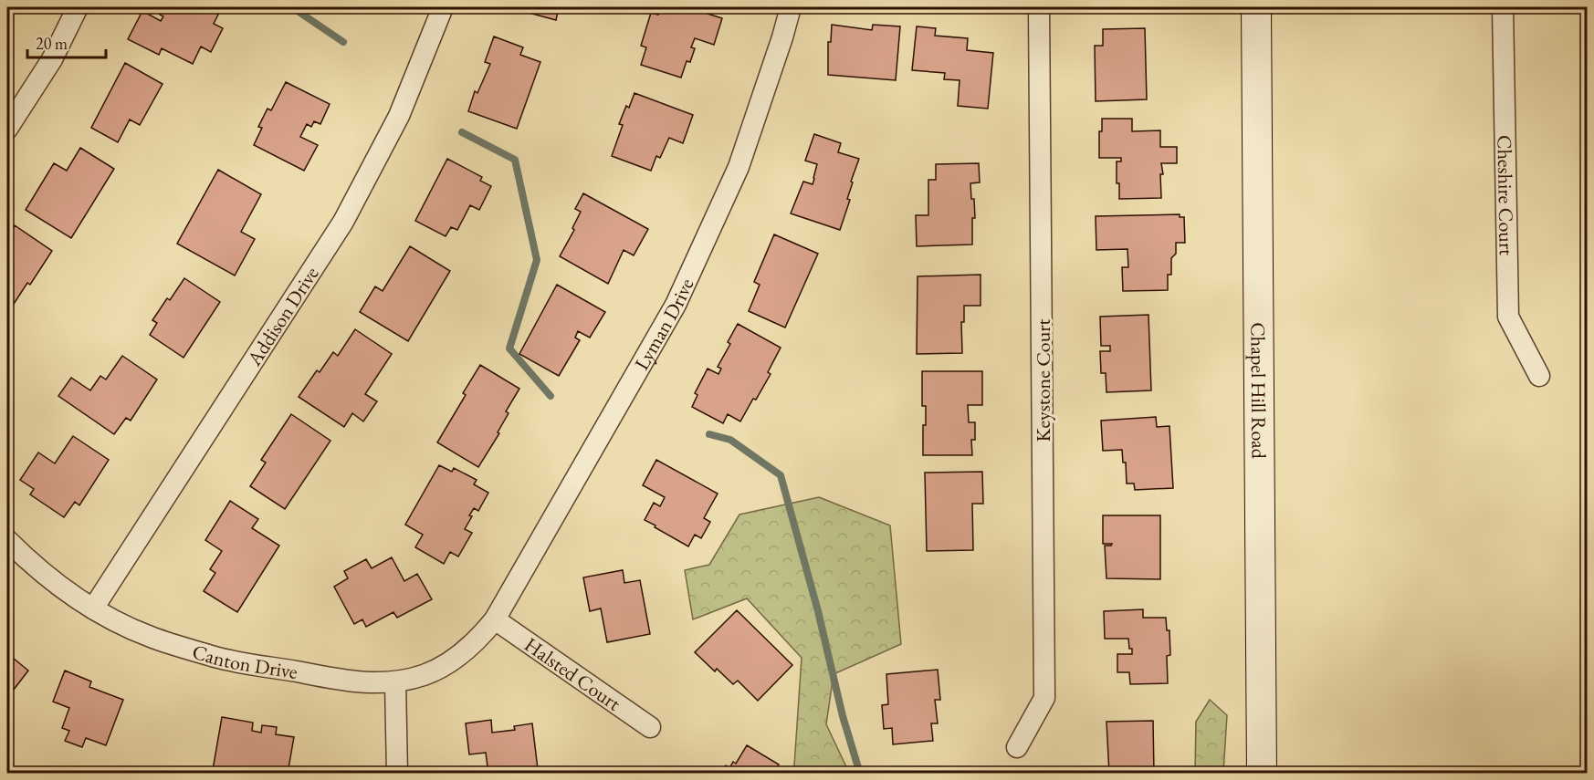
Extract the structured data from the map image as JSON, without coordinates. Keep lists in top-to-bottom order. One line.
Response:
{"streets":{"street":["Cheshire Court","Addison Drive","Lyman Drive","Keystone Court","Chapel Hill Road","Canton Drive","Halsted Court"]},"crossings":[["Addison Drive","Canton Drive"],["Lyman Drive","Canton Drive"],["Lyman Drive","Halsted Court"],["Canton Drive","Halsted Court"]],"scale_bar":"20 m"}
